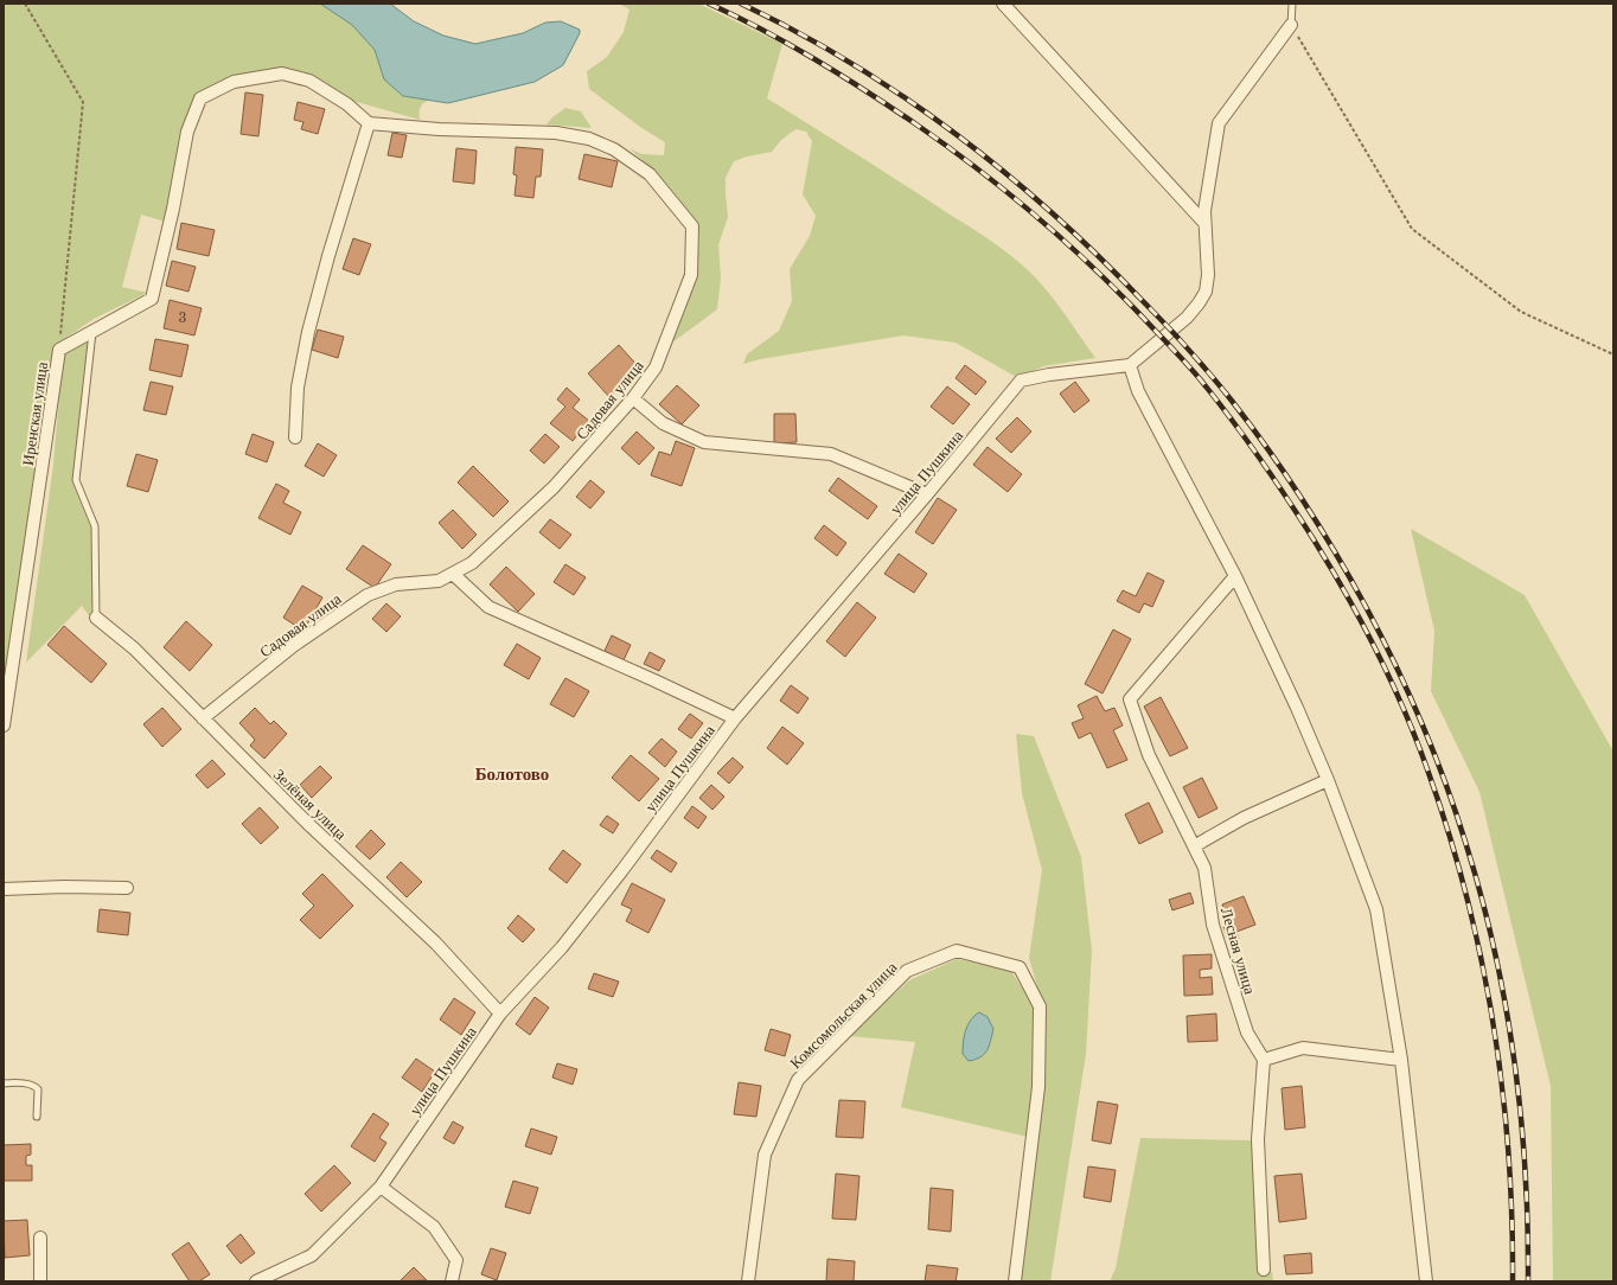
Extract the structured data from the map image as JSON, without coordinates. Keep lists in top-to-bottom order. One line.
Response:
{"streets":{"street":["Садовая улица","Иренская улица","улица Пушкина","Зелёная улица","Лесная улица","Комсомольская улица"]},"crossings":[["Садовая улица","Иренская улица"],["Садовая улица","Зелёная улица"],["улица Пушкина","Зелёная улица"]],"districts":["Болотово"],"house_numbers":["3"]}
